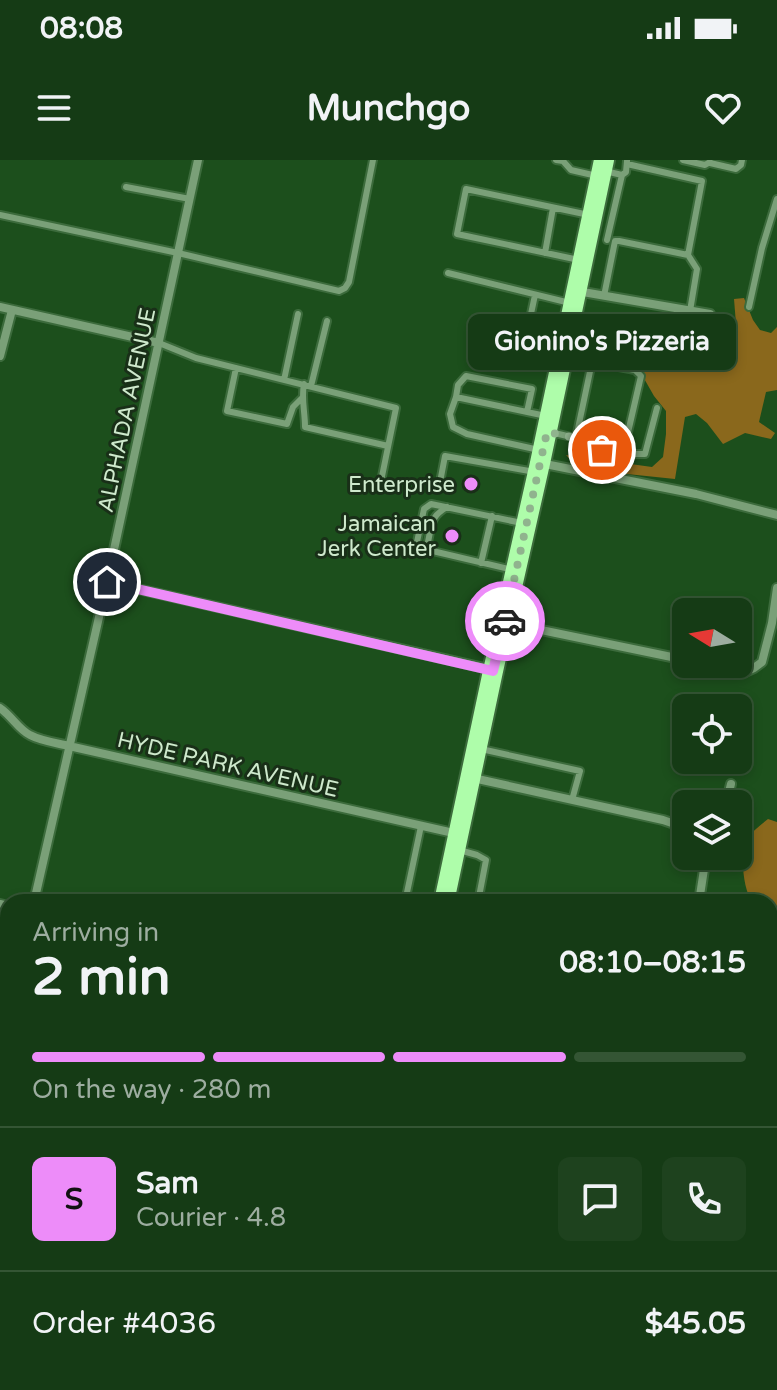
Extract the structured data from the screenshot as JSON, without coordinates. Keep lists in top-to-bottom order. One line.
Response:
{"streets":{"street":["ALPHADA AVENUE","HYDE PARK AVENUE"]},"crossings":[["ALPHADA AVENUE","HYDE PARK AVENUE"]],"places":["Gionino's Pizzeria","Enterprise","Jamaican Jerk Center"],"north":"left","page":{"status":"08:08","header":"Munchgo","bubble":"Gionino's Pizzeria","heading":["2 min","Arriving in","08:10–08:15"],"panel":["Sam","Courier · 4.8","Order #4036","$45.05"],"bar":"On the way · 280 m","round":"S"}}
